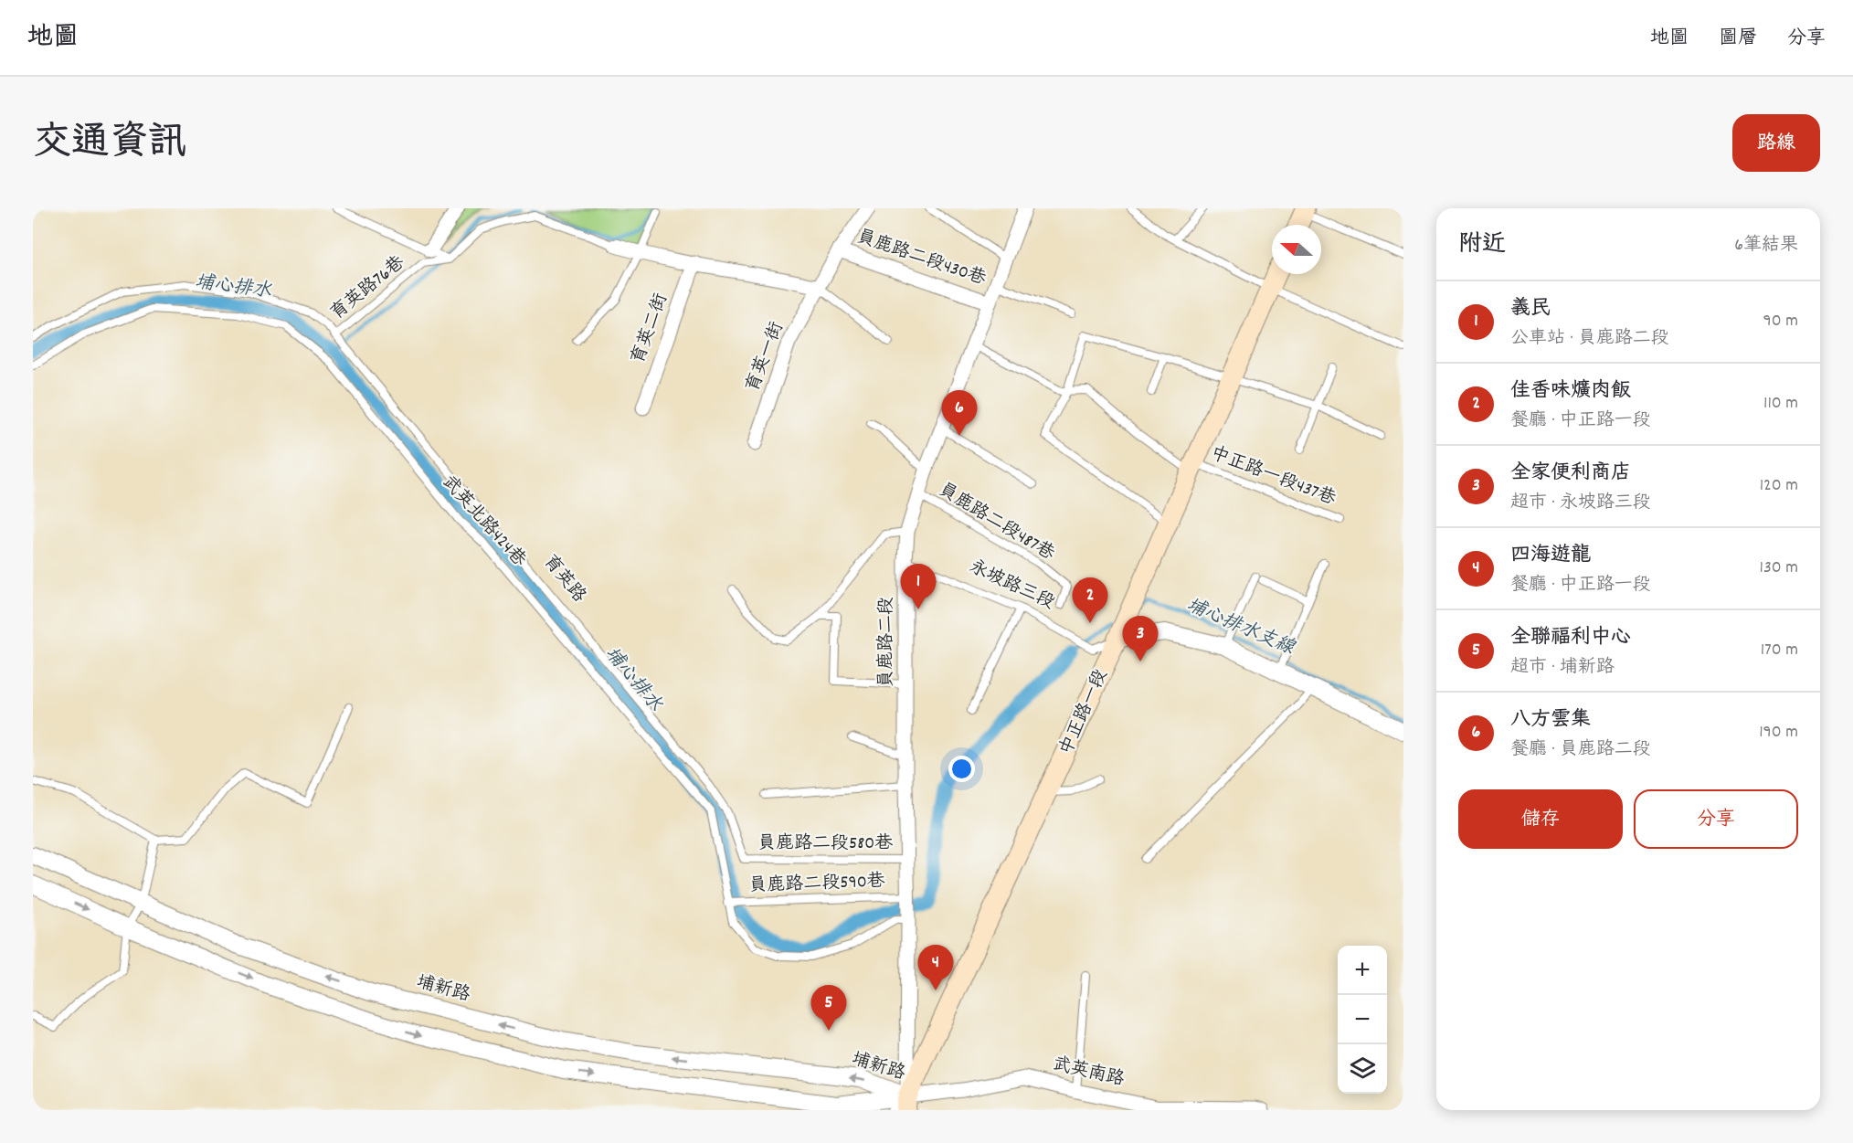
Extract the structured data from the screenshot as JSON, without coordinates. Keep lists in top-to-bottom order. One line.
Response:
{"streets":{"main road":["中正路一段"],"street":["員鹿路二段430巷","育英二街","育英一街","永坡路三段","員鹿路二段","埔新路","武英南路"],"lane":["育英路76巷","中正路一段437巷","武英北路424巷","員鹿路二段487巷","育英路","員鹿路二段580巷","員鹿路二段590巷"]},"crossings":[["員鹿路二段430巷","員鹿路二段"],["育英路76巷","育英路"],["中正路一段437巷","員鹿路二段"],["中正路一段437巷","中正路一段"],["武英北路424巷","員鹿路二段"],["武英北路424巷","員鹿路二段590巷"],["員鹿路二段487巷","員鹿路二段"],["育英路","員鹿路二段580巷"],["永坡路三段","員鹿路二段"],["永坡路三段","中正路一段"],["員鹿路二段","中正路一段"],["員鹿路二段","員鹿路二段580巷"],["員鹿路二段","員鹿路二段590巷"],["員鹿路二段","埔新路"],["員鹿路二段","武英南路"],["中正路一段","埔新路"],["中正路一段","武英南路"],["埔新路","武英南路"]],"water":["埔心排水","埔心排水支線"],"north":"left","page":{"header":"地圖","nav":["地圖","圖層","分享"],"title":"交通資訊","buttons":["路線",["儲存","分享"]],"heading":["附近","6筆結果"],"list":[{"mark":"1","name":"義民","note":"公車站 · 員鹿路二段","value":"90 m"},{"mark":"2","name":"佳香味爌肉飯","note":"餐廳 · 中正路一段","value":"110 m"},{"mark":"3","name":"全家便利商店","note":"超市 · 永坡路三段","value":"120 m"},{"mark":"4","name":"四海遊龍","note":"餐廳 · 中正路一段","value":"130 m"},{"mark":"5","name":"全聯福利中心","note":"超市 · 埔新路","value":"170 m"},{"mark":"6","name":"八方雲集","note":"餐廳 · 員鹿路二段","value":"190 m"}],"pins":["6","1","2","3","4","5"],"map_buttons":["+","−"]}}
